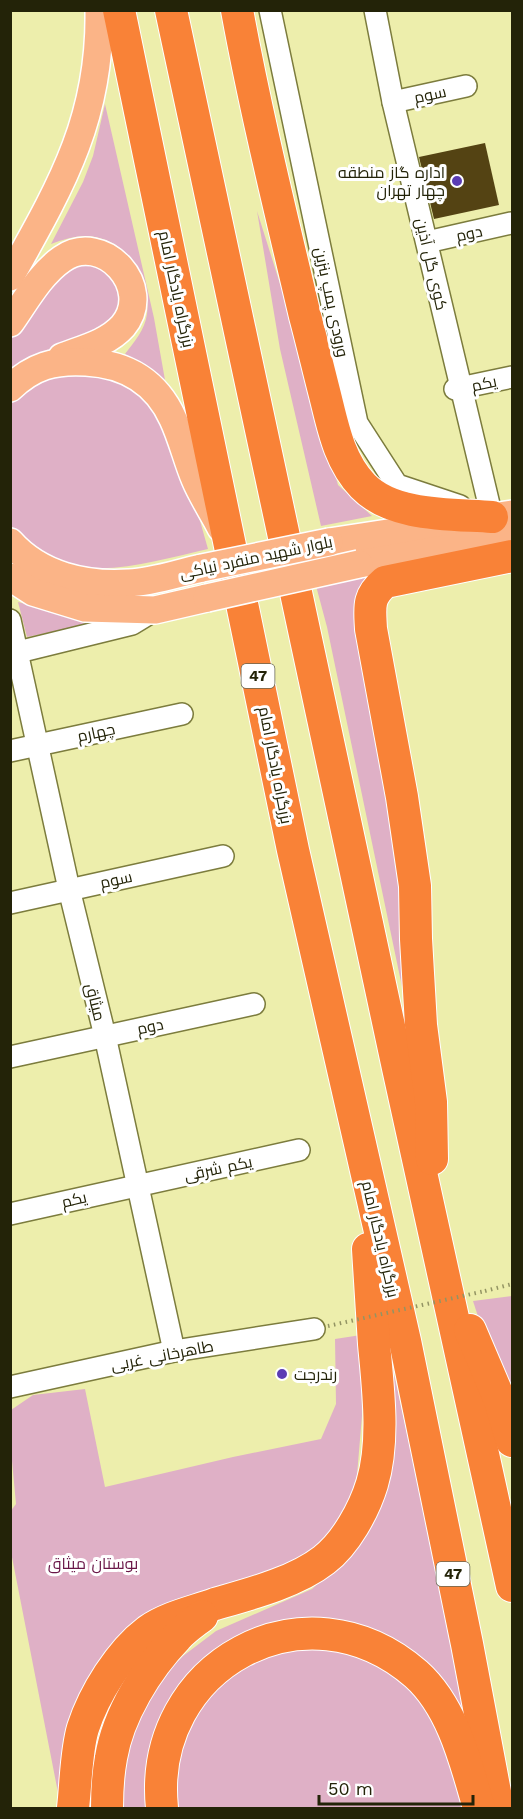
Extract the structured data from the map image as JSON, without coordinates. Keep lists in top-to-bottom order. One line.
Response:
{"streets":{"highway":["بزرگراه یادگار امام","47"],"main road":["بلوار شهید منفرد نیاکی"],"street":["سوم","دوم","کوی گل آذین","ورودی پمپ بنزین","یکم","چهارم","میثاق","یکم شرقی","طاهرخانی غربی"]},"crossings":[["سوم","کوی گل آذین"],["سوم","میثاق"],["دوم","کوی گل آذین"],["دوم","میثاق"],["کوی گل آذین","ورودی پمپ بنزین"],["کوی گل آذین","یکم"],["کوی گل آذین","بلوار شهید منفرد نیاکی"],["بزرگراه یادگار امام","بلوار شهید منفرد نیاکی"],["ورودی پمپ بنزین","بلوار شهید منفرد نیاکی"],["یکم","میثاق"],["یکم","یکم شرقی"],["چهارم","میثاق"],["میثاق","یکم شرقی"],["میثاق","طاهرخانی غربی"]],"parks":["بوستان میثاق"],"places":["اداره گاز منطقه چهار تهران","رندرجت"],"scale_bar":"50 m"}
